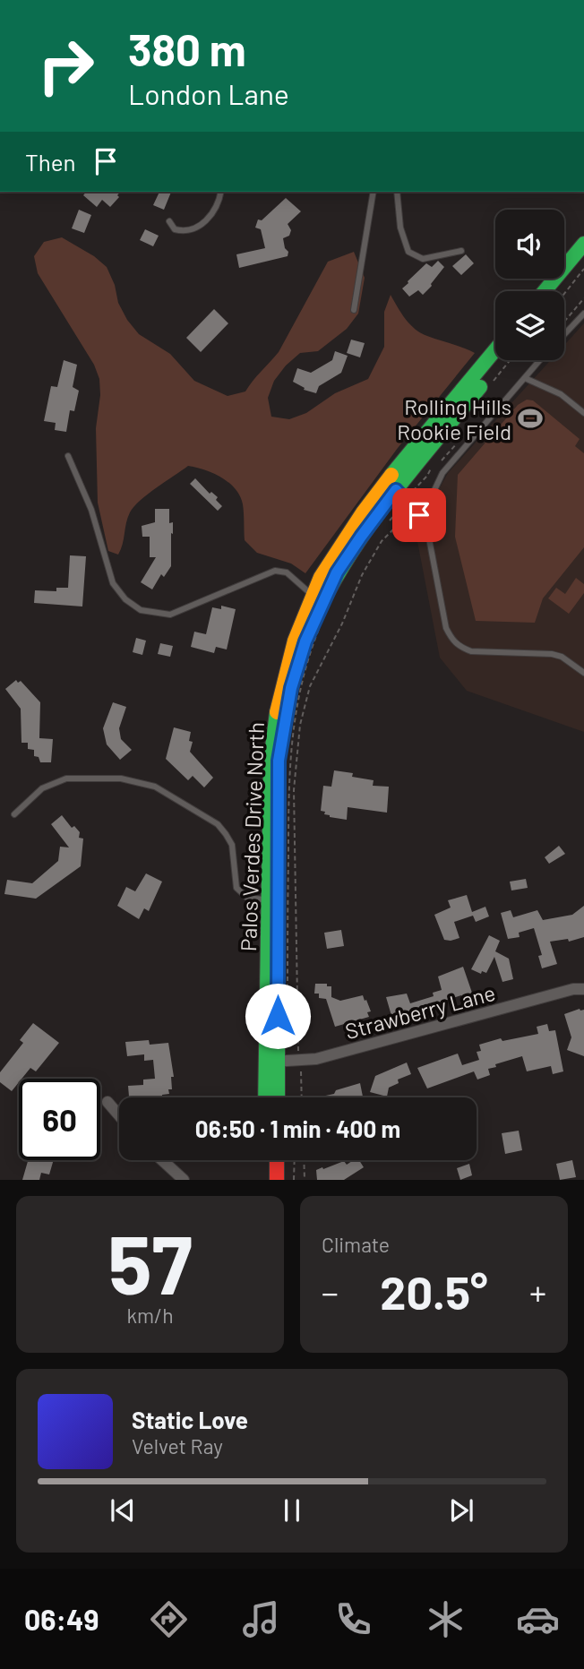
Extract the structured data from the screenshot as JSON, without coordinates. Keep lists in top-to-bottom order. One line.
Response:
{"streets":{"main road":["Palos Verdes Drive North"],"street":["Strawberry Lane"]},"crossings":[["Palos Verdes Drive North","Strawberry Lane"]],"places":{"sports":["Rolling Hills Rookie Field"]},"page":{"turn":["380 m","London Lane"],"then":"Then","limit":"60","trip":"06:50 · 1 min · 400 m","tile":[["57","km/h"],"Climate"],"heat":["−","20.5°","+"],"song":["Static Love","Velvet Ray"],"tabs":"06:49"}}
